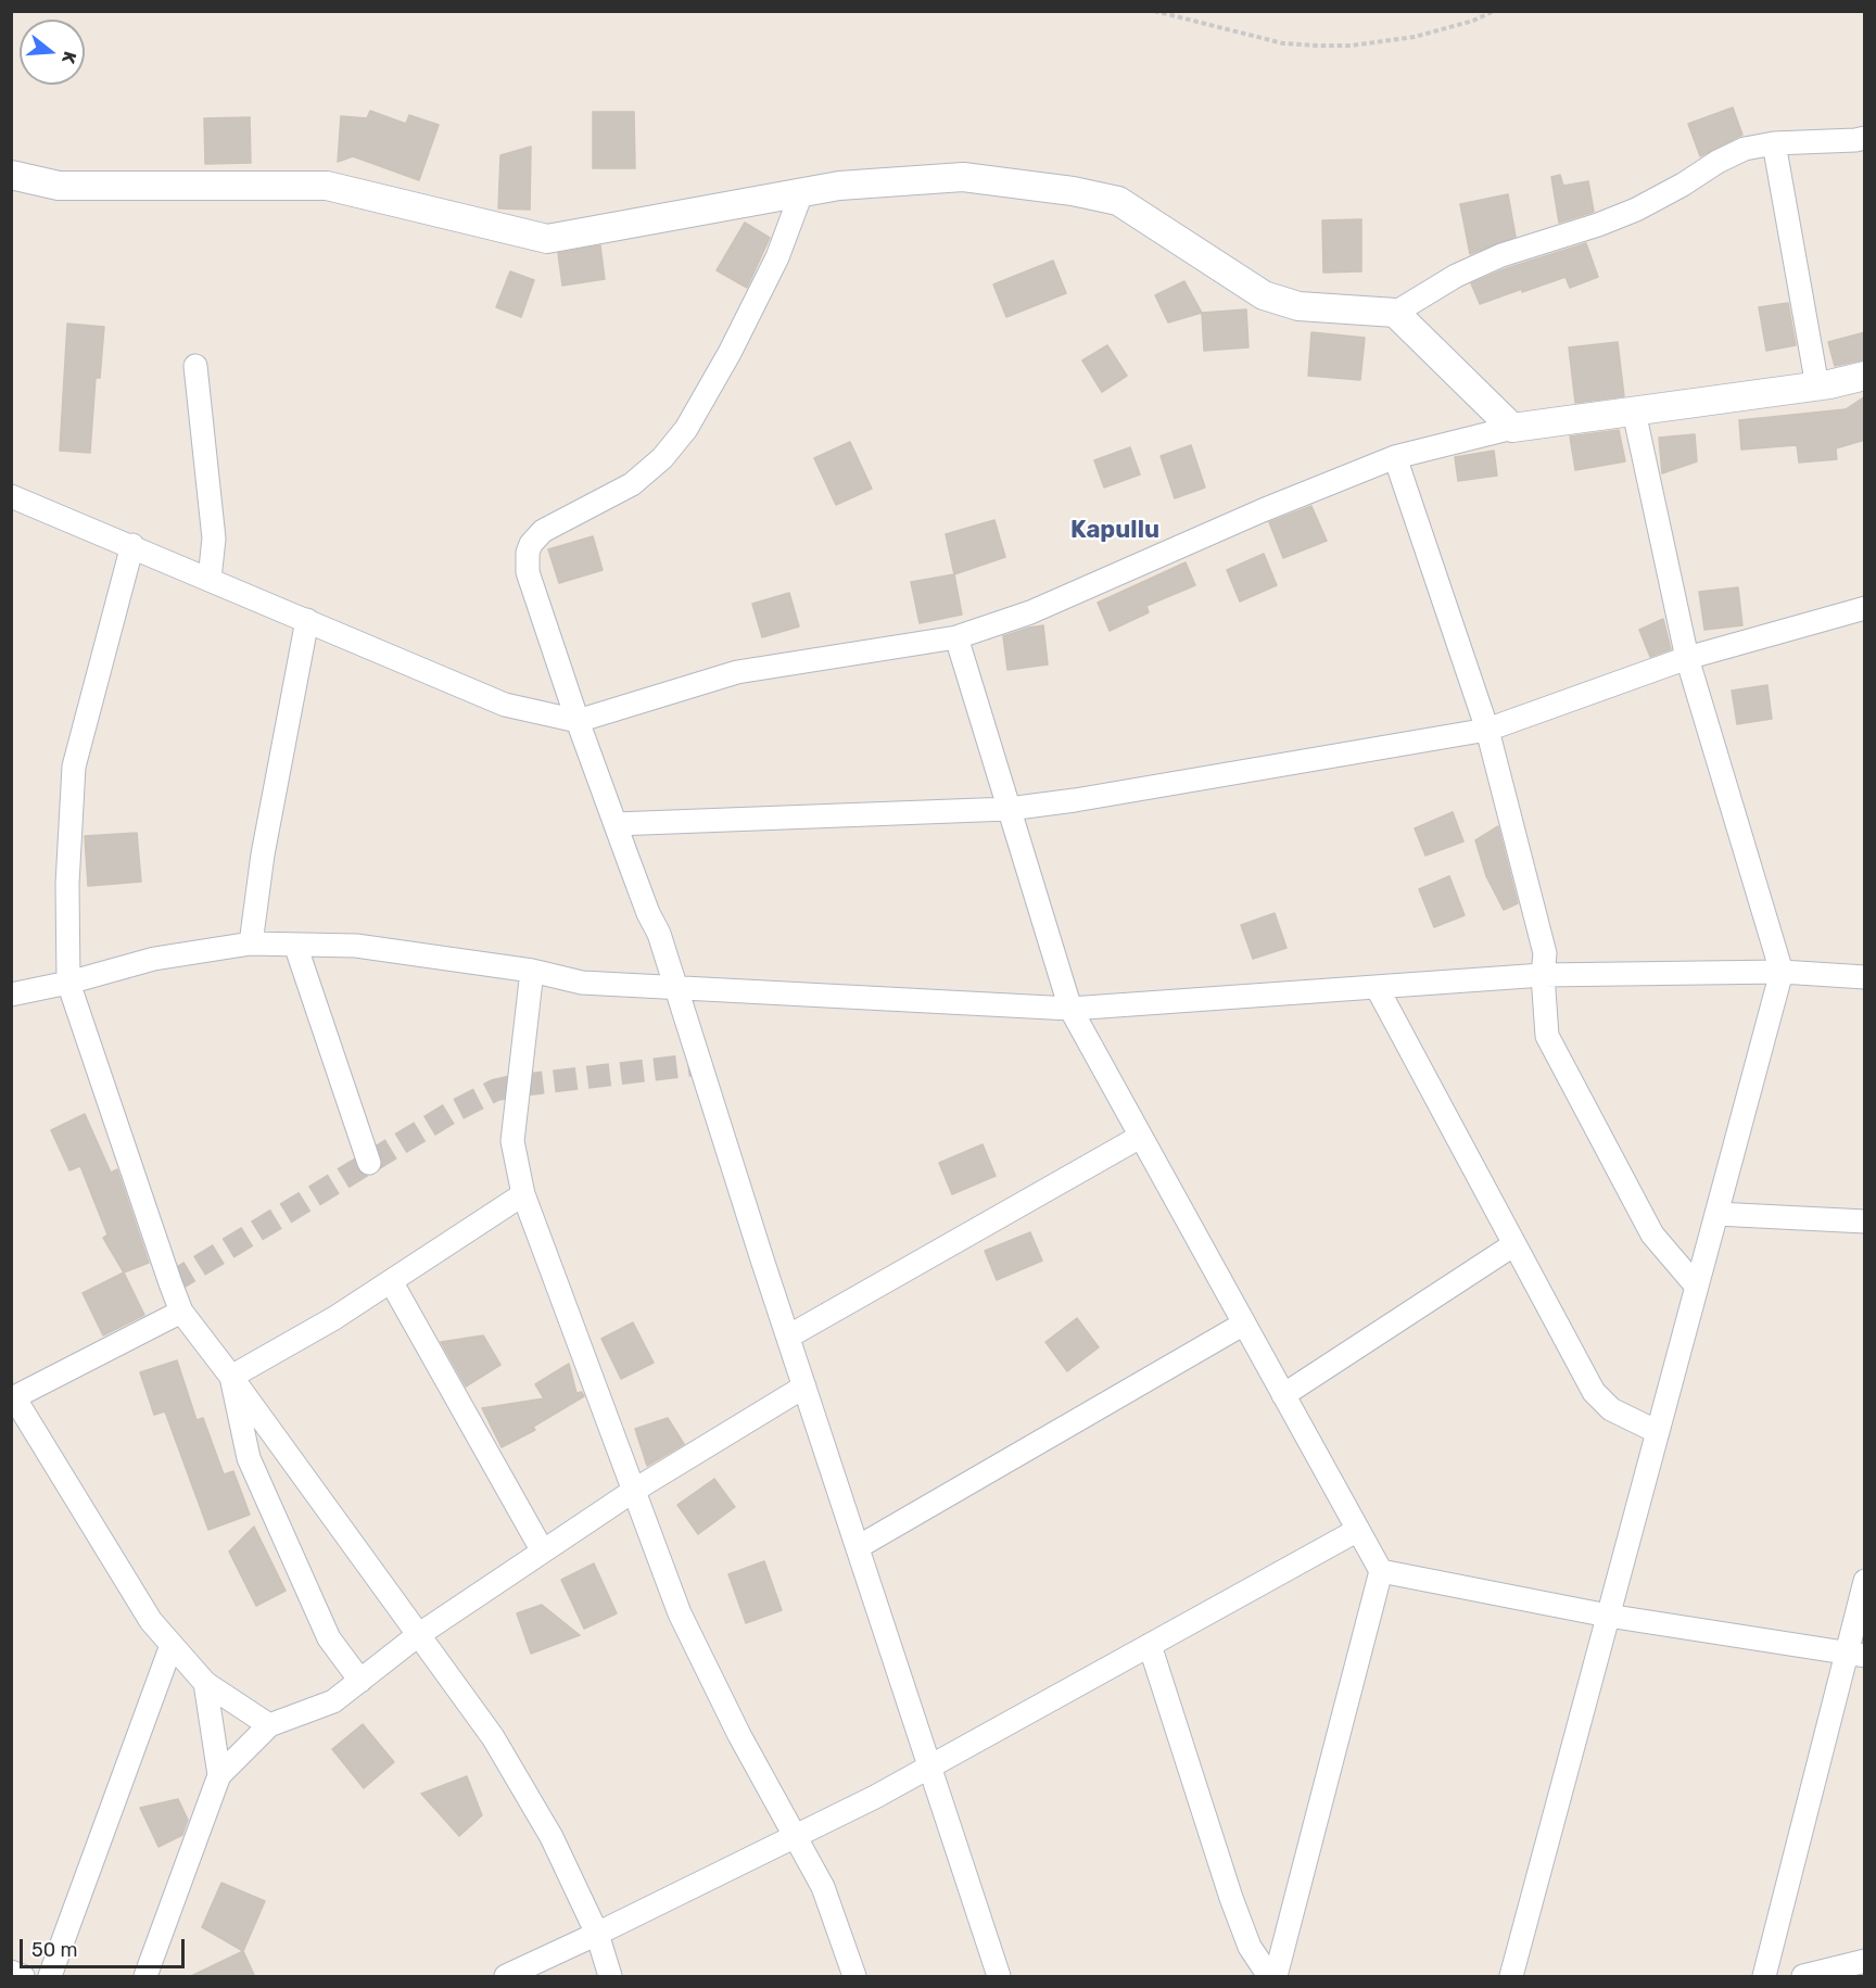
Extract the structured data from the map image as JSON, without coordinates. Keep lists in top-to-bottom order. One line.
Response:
{"districts":["Kapullu"],"scale_bar":"50 m","north":"right"}
